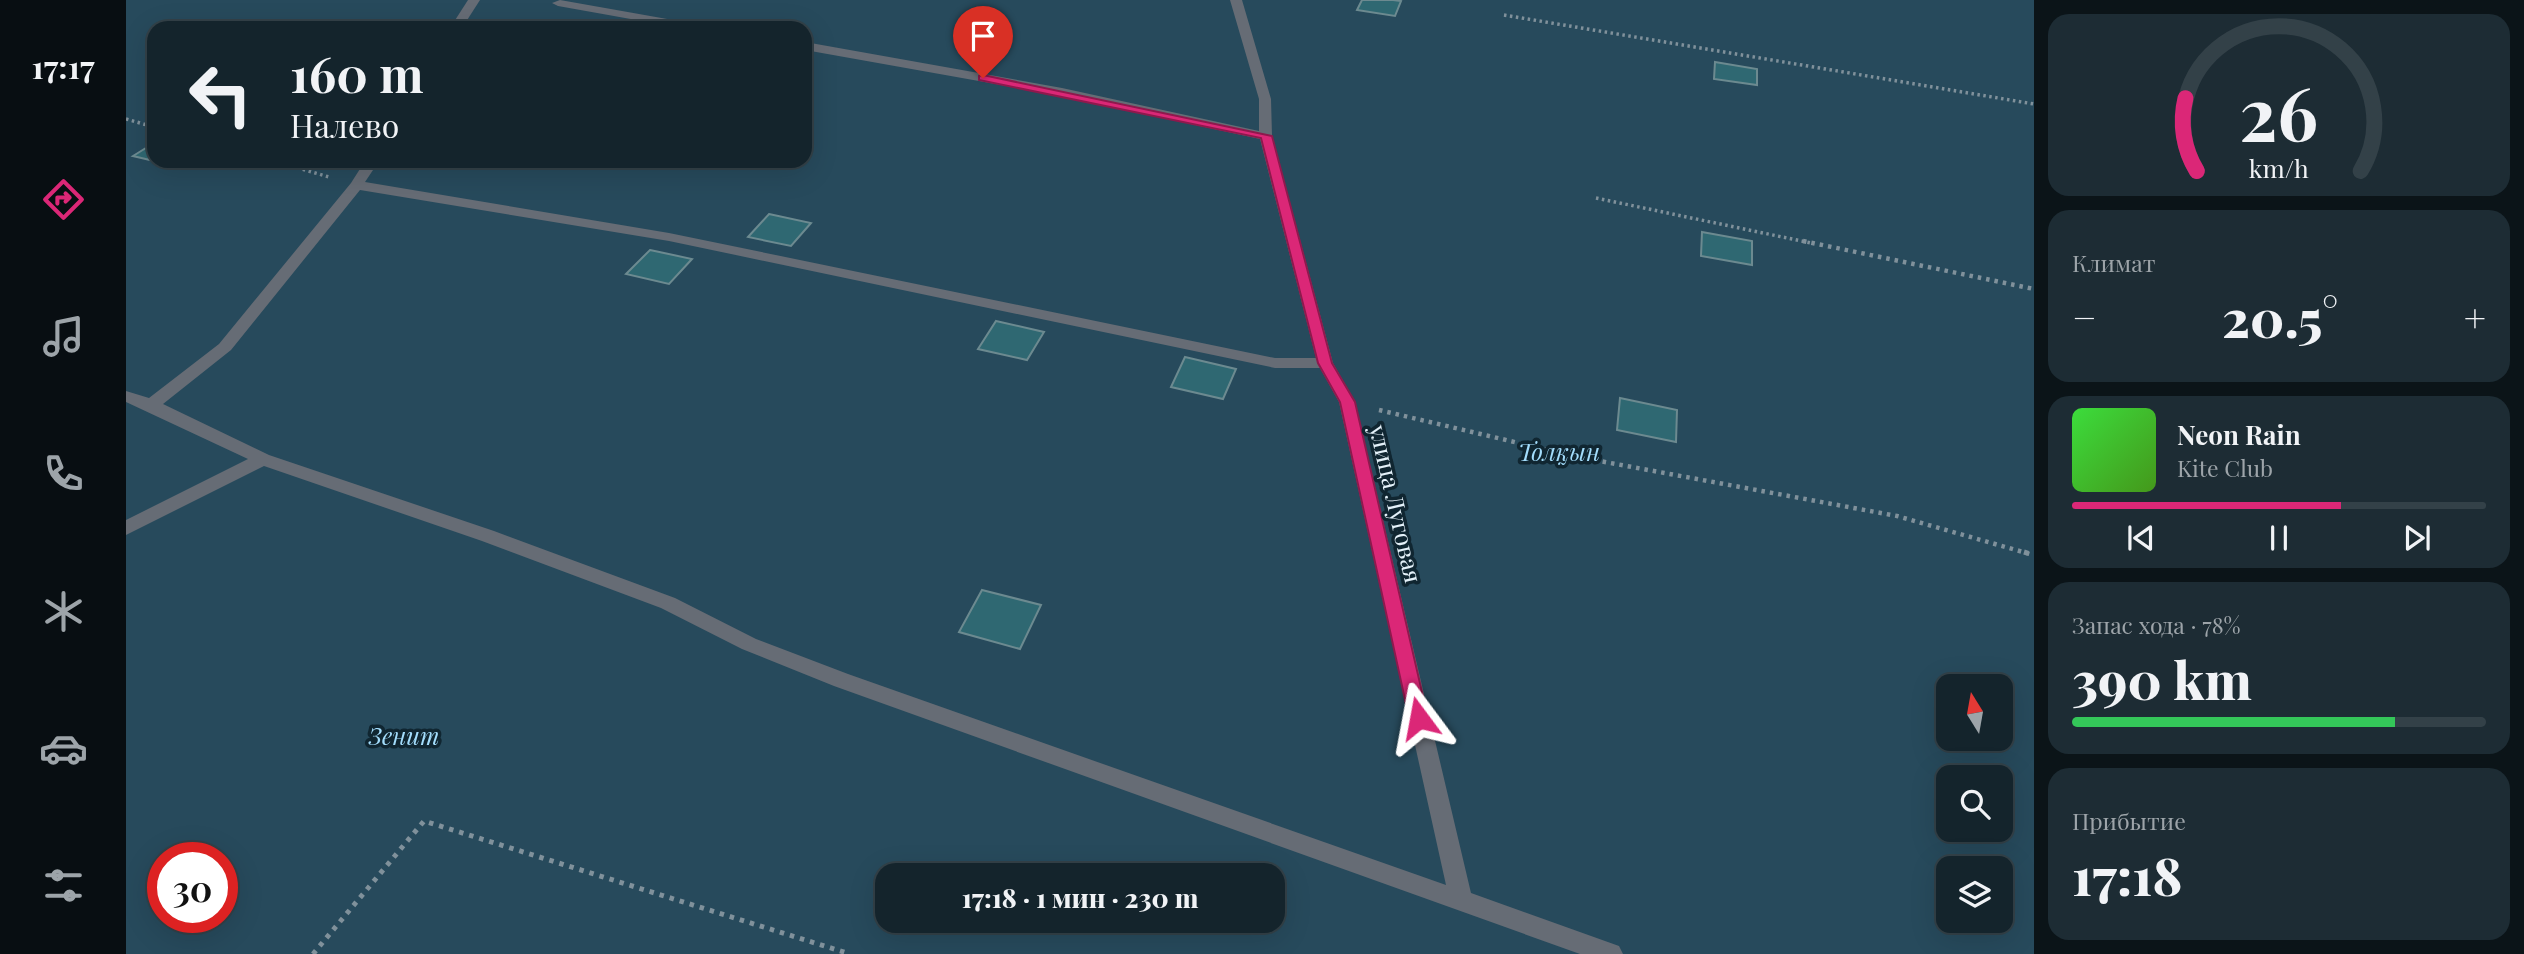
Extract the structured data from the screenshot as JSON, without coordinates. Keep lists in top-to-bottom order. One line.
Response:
{"streets":{"street":["улица Луговая"]},"parks":["Толқын","Зенит"],"north":"top","page":{"tabs":"17:17","turn":["160 m","Налево"],"tile":["Климат",["Запас хода · 78%","390 km"],["Прибытие","17:18"]],"heat":["−","20.5°","+"],"song":["Neon Rain","Kite Club"],"limit":"30","trip":"17:18 · 1 мин · 230 m","gauge":["26","km/h"]}}
